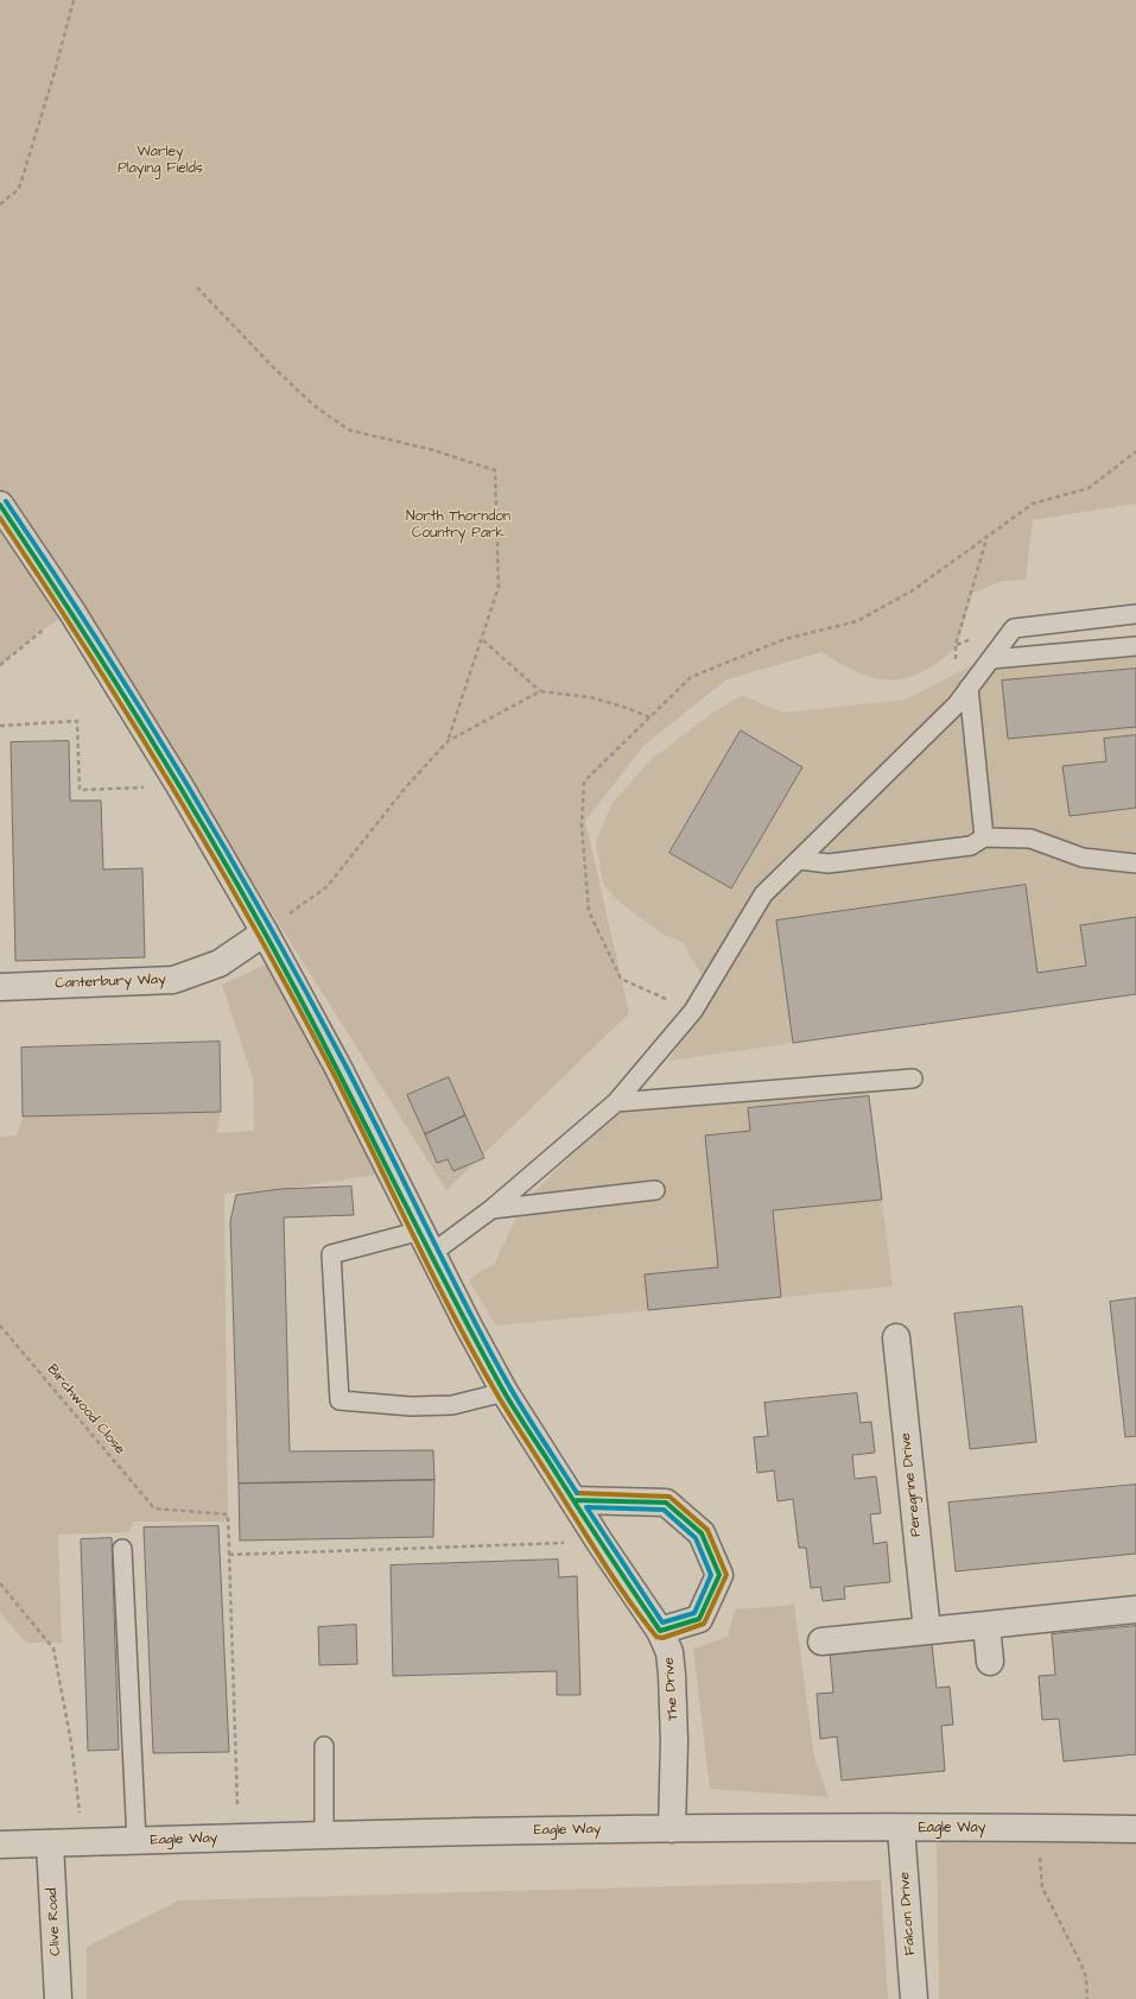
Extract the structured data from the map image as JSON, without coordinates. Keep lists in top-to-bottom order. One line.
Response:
{"streets":{"street":["Canterbury Way","Peregrine Drive","The Drive","Eagle Way","Falcon Drive","Clive Road"],"path":["Birchwood Close"]},"crossings":[["Canterbury Way","The Drive"],["The Drive","Eagle Way"],["Eagle Way","Falcon Drive"],["Eagle Way","Clive Road"]],"parks":["Warley Playing Fields","North Thorndon Country Park"]}
